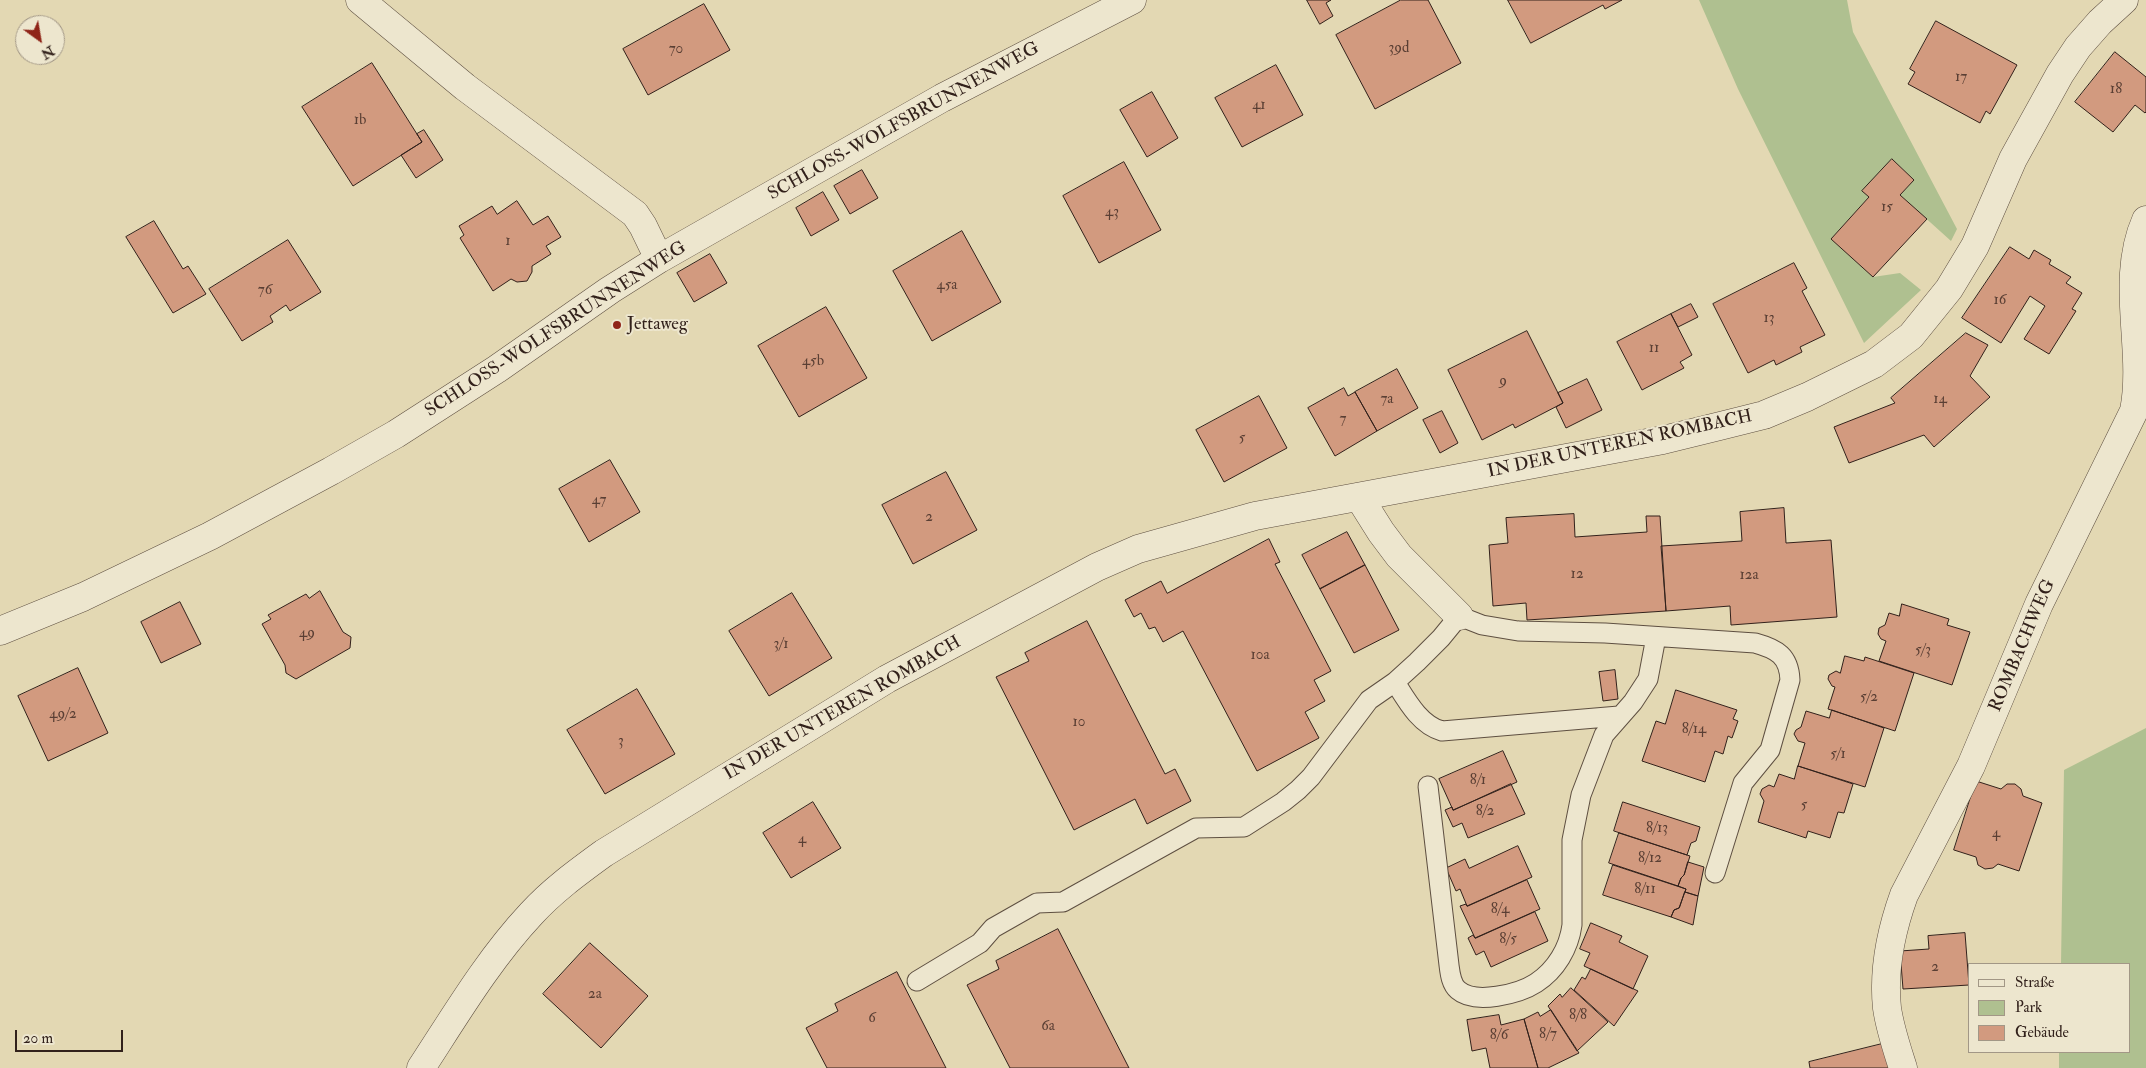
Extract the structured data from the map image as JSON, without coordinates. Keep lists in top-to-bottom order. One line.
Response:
{"streets":{"street":["SCHLOSS-WOLFSBRUNNENWEG","IN DER UNTEREN ROMBACH","ROMBACHWEG"]},"places":["Jettaweg"],"house_numbers":["39d","70","17","18","41","1b","15","43","1","45a","76","16","13","11","45b","9","7a","14","7","5","47","2","12","12a","49","3/1","5/3","10a","5/2","49/2","10","8/14","3","5/1","8/1","5","8/2","8/13","4","4","8/12","8/11","8/4","8/5","2","2a","8/8","6","6a","8/7","8/6"],"legend":["Straße","Park","Gebäude"],"scale_bar":"20 m","north":"bottom right"}
